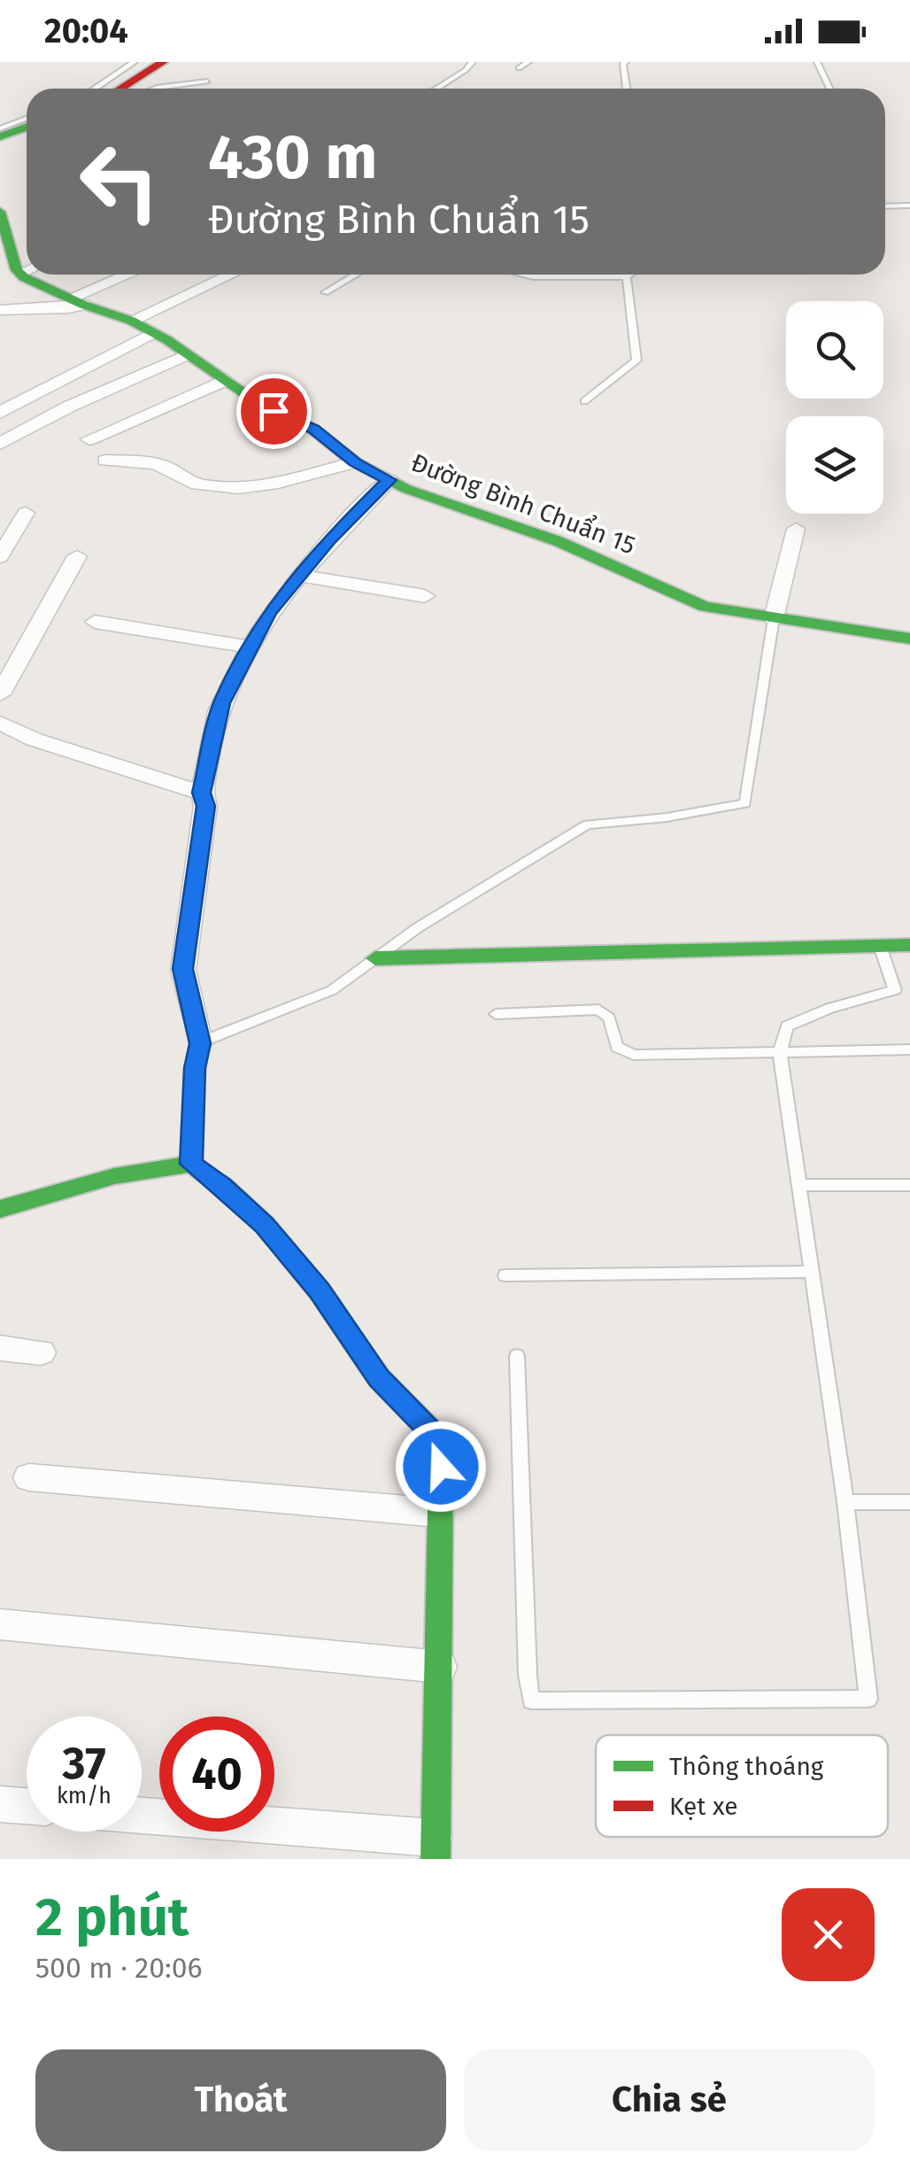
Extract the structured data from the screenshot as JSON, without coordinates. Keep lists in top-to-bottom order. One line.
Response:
{"streets":{"street":["Đường Bình Chuẩn 15"]},"legend":["Thông thoáng","Kẹt xe"],"page":{"status":"20:04","turn":["430 m","Đường Bình Chuẩn 15"],"speed":"37 km/h","limit":"40","heading":["2 phút","500 m · 20:06"],"buttons":["Thoát","Chia sẻ"]}}
